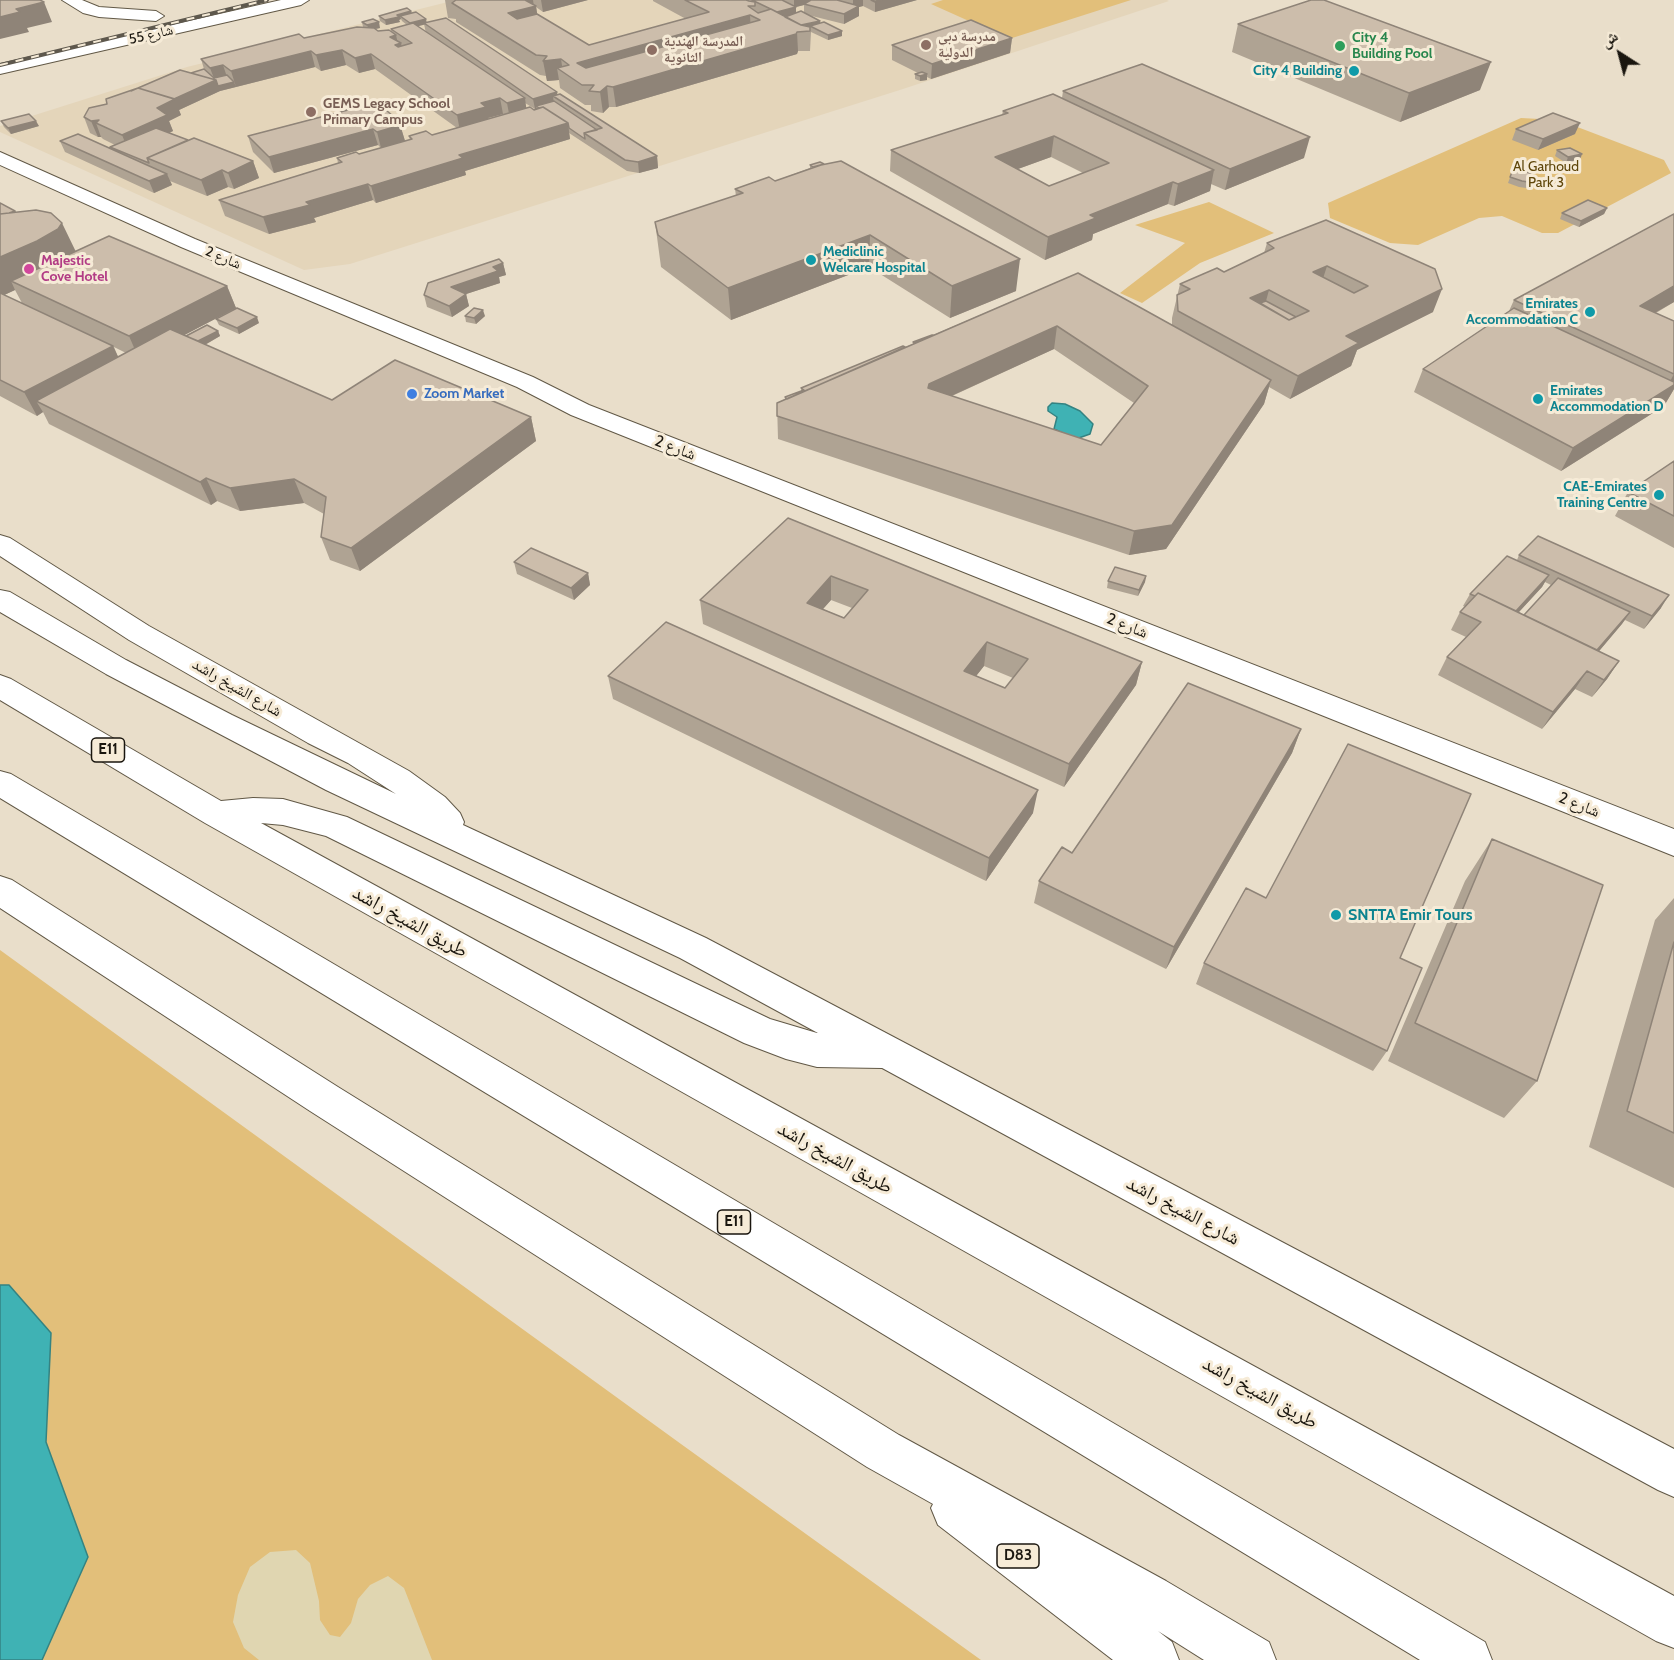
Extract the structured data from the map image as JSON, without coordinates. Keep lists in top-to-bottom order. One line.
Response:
{"streets":{"main road":["شارع 55","شارع 2","شارع الشيخ راشد","E11","طريق الشيخ راشد","D83"]},"parks":["Al Garhoud Park 3"],"places":["مدرسة دبي الدولية","City 4 Building Pool","المدرسة الهندية الثانوية","City 4 Building","GEMS Legacy School Primary Campus","Mediclinic Welcare Hospital","Majestic Cove Hotel","Emirates Accommodation C","Zoom Market","Emirates Accommodation D","CAE-Emirates Training Centre","SNTTA Emir Tours"],"north":"top left"}
